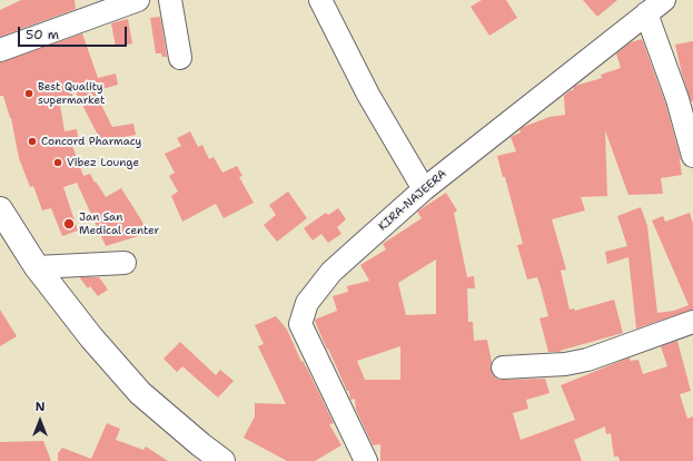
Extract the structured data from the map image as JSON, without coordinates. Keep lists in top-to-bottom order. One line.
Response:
{"streets":{"street":["KIRA-NAJEERA"]},"places":["Best Quality supermarket","Concord Pharmacy","Vibez Lounge","Jan San Medical center"],"scale_bar":"50 m","north":"top"}
